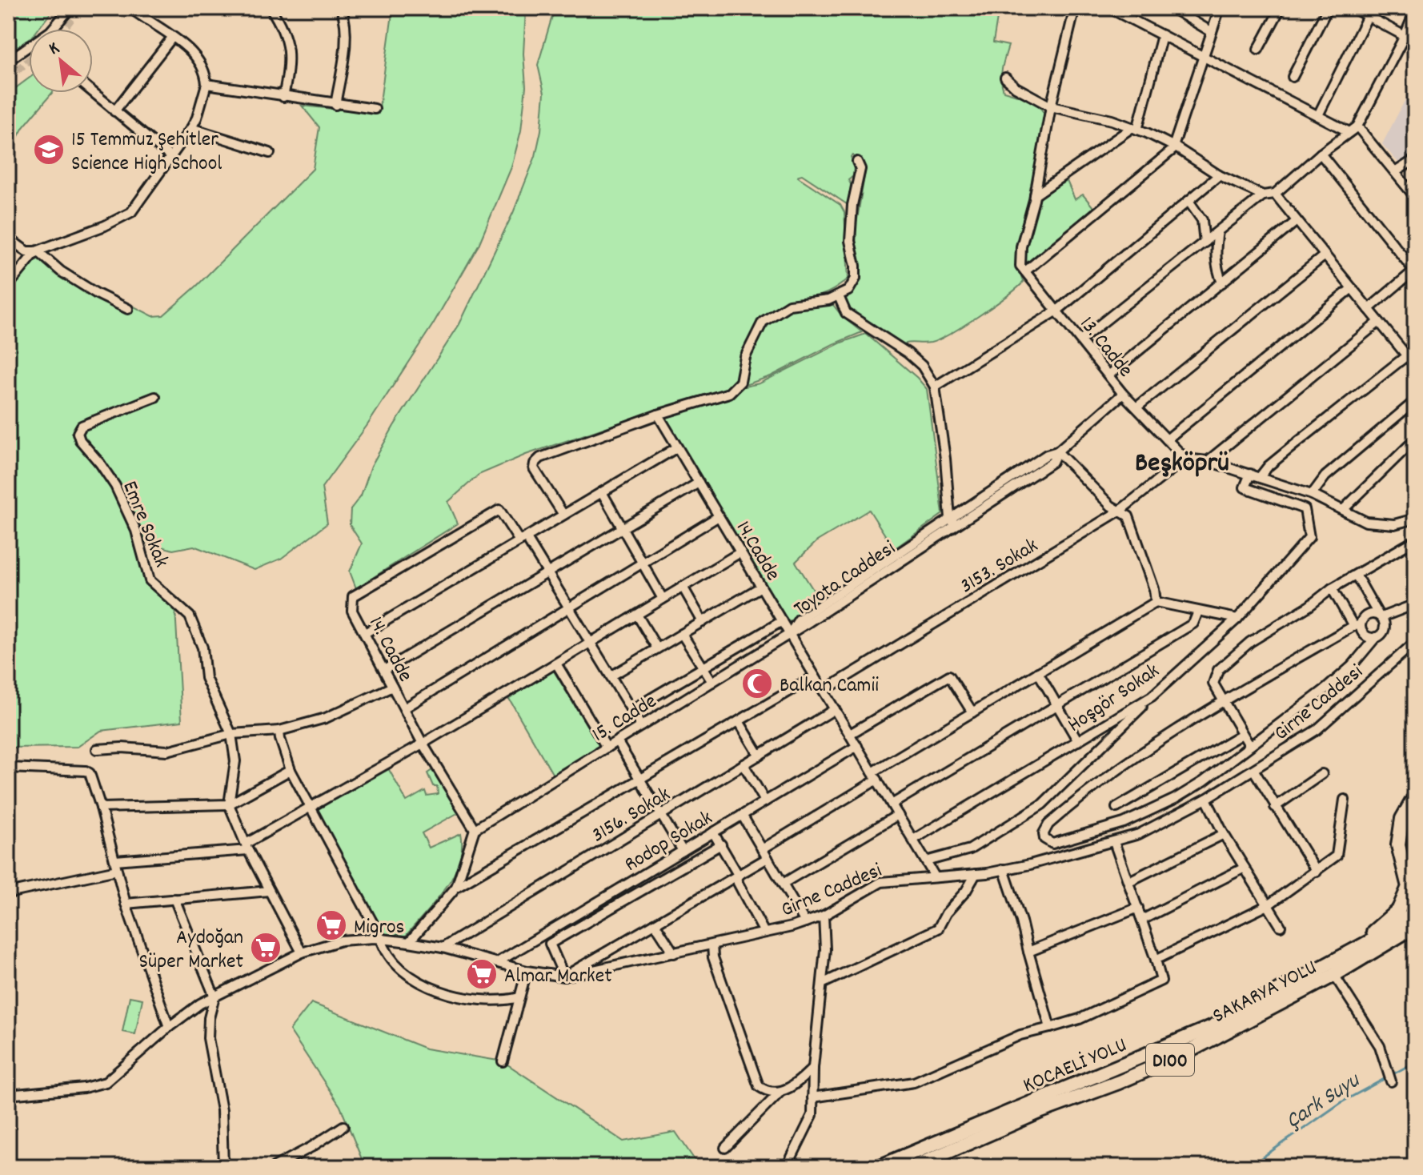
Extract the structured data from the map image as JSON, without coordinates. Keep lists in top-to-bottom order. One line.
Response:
{"streets":{"highway":["SAKARYA YOLU","D100","KOCAELİ YOLU"],"street":["13. Cadde","Emre Sokak","14.Cadde","3153. Sokak","Toyota Caddesi","14. Cadde","Hoşgör Sokak","Girne Caddesi","15. Cadde","3156. Sokak","Rodop Sokak"]},"crossings":[["13. Cadde","3153. Sokak"],["13. Cadde","Toyota Caddesi"],["14.Cadde","3153. Sokak"],["14.Cadde","Toyota Caddesi"],["14.Cadde","Hoşgör Sokak"],["14.Cadde","Girne Caddesi"],["14.Cadde","15. Cadde"],["14.Cadde","3156. Sokak"],["14.Cadde","Rodop Sokak"],["Toyota Caddesi","15. Cadde"],["14. Cadde","15. Cadde"],["Girne Caddesi","3156. Sokak"],["Girne Caddesi","Rodop Sokak"]],"districts":["Beşköprü"],"water":["Çark Suyu"],"places":{"school or university":["15 Temmuz Şehitler Science High School"],"mosque":["Balkan Camii"],"supermarket":["Migros","Aydoğan Süper Market","Almar Market"]},"north":"top left"}
